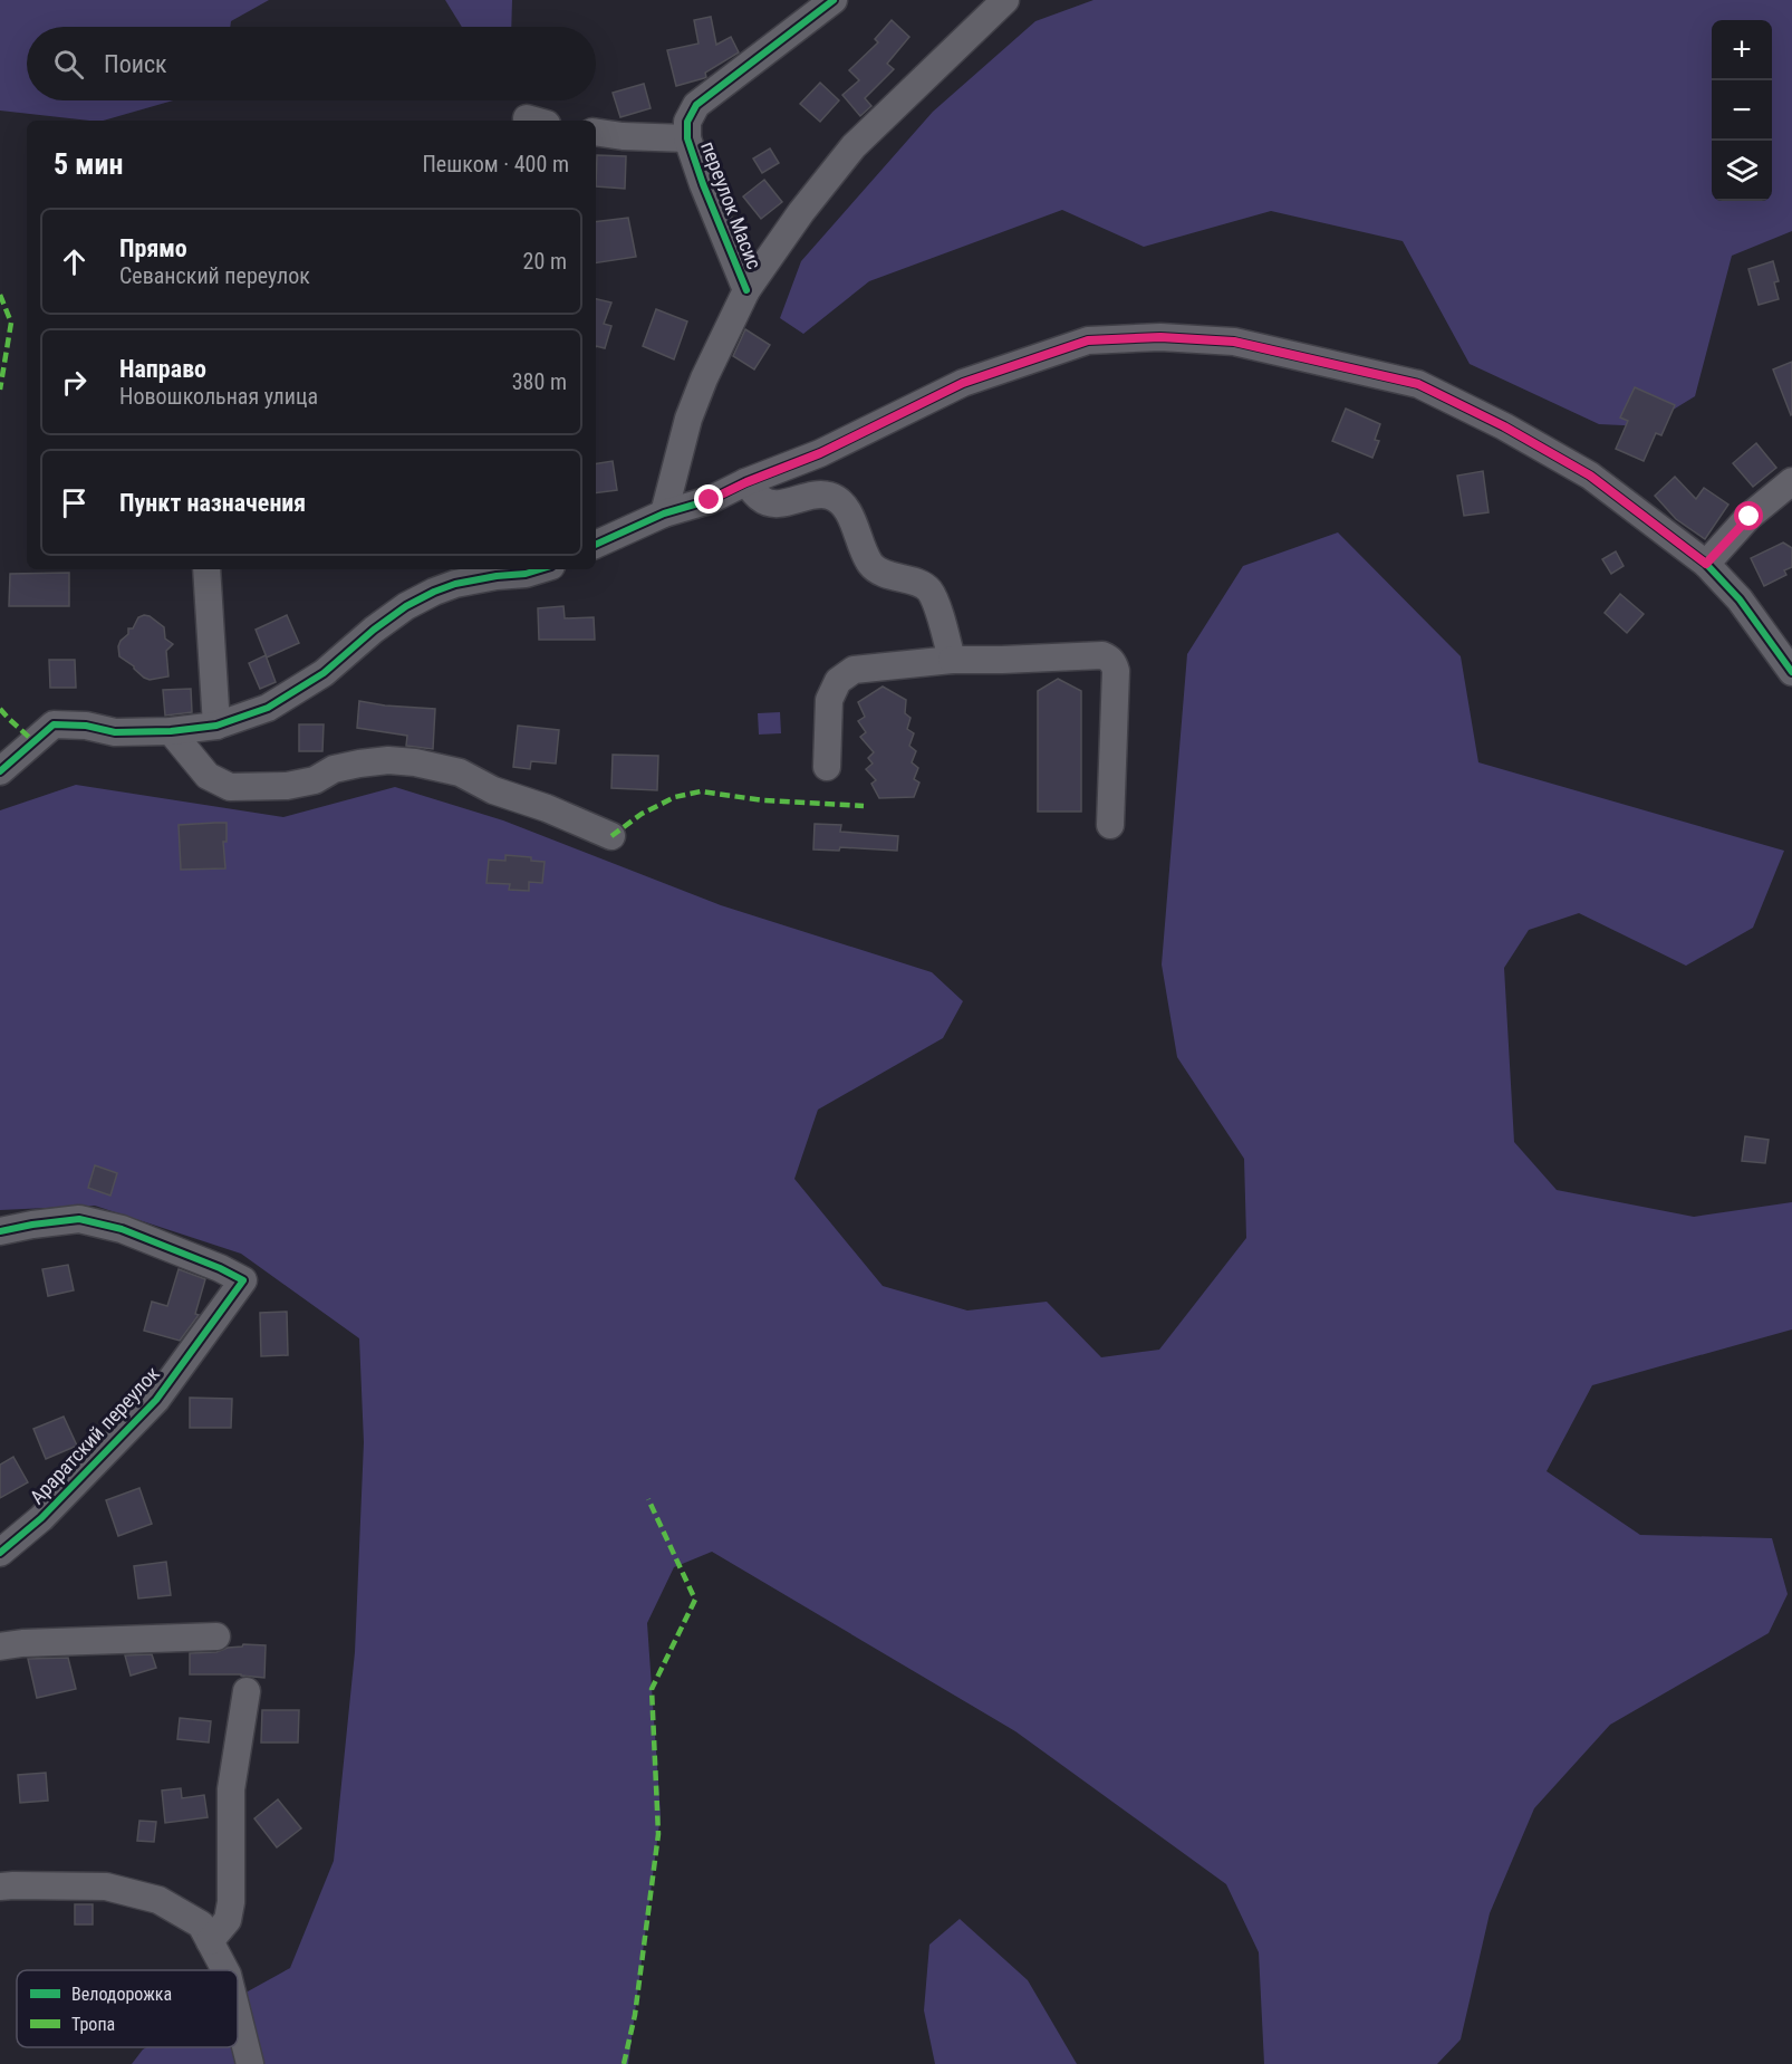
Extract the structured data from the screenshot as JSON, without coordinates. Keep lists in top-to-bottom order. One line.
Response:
{"streets":{"street":["переулок Масис","Араратский переулок"]},"legend":["Велодорожка","Тропа"],"page":{"map_buttons":["+","−"],"search":"Поиск","heading":["5 мин","Пешком · 400 m"],"list":[["Прямо","Севанский переулок","20 m"],["Направо","Новошкольная улица","380 m"],"Пункт назначения"]}}
